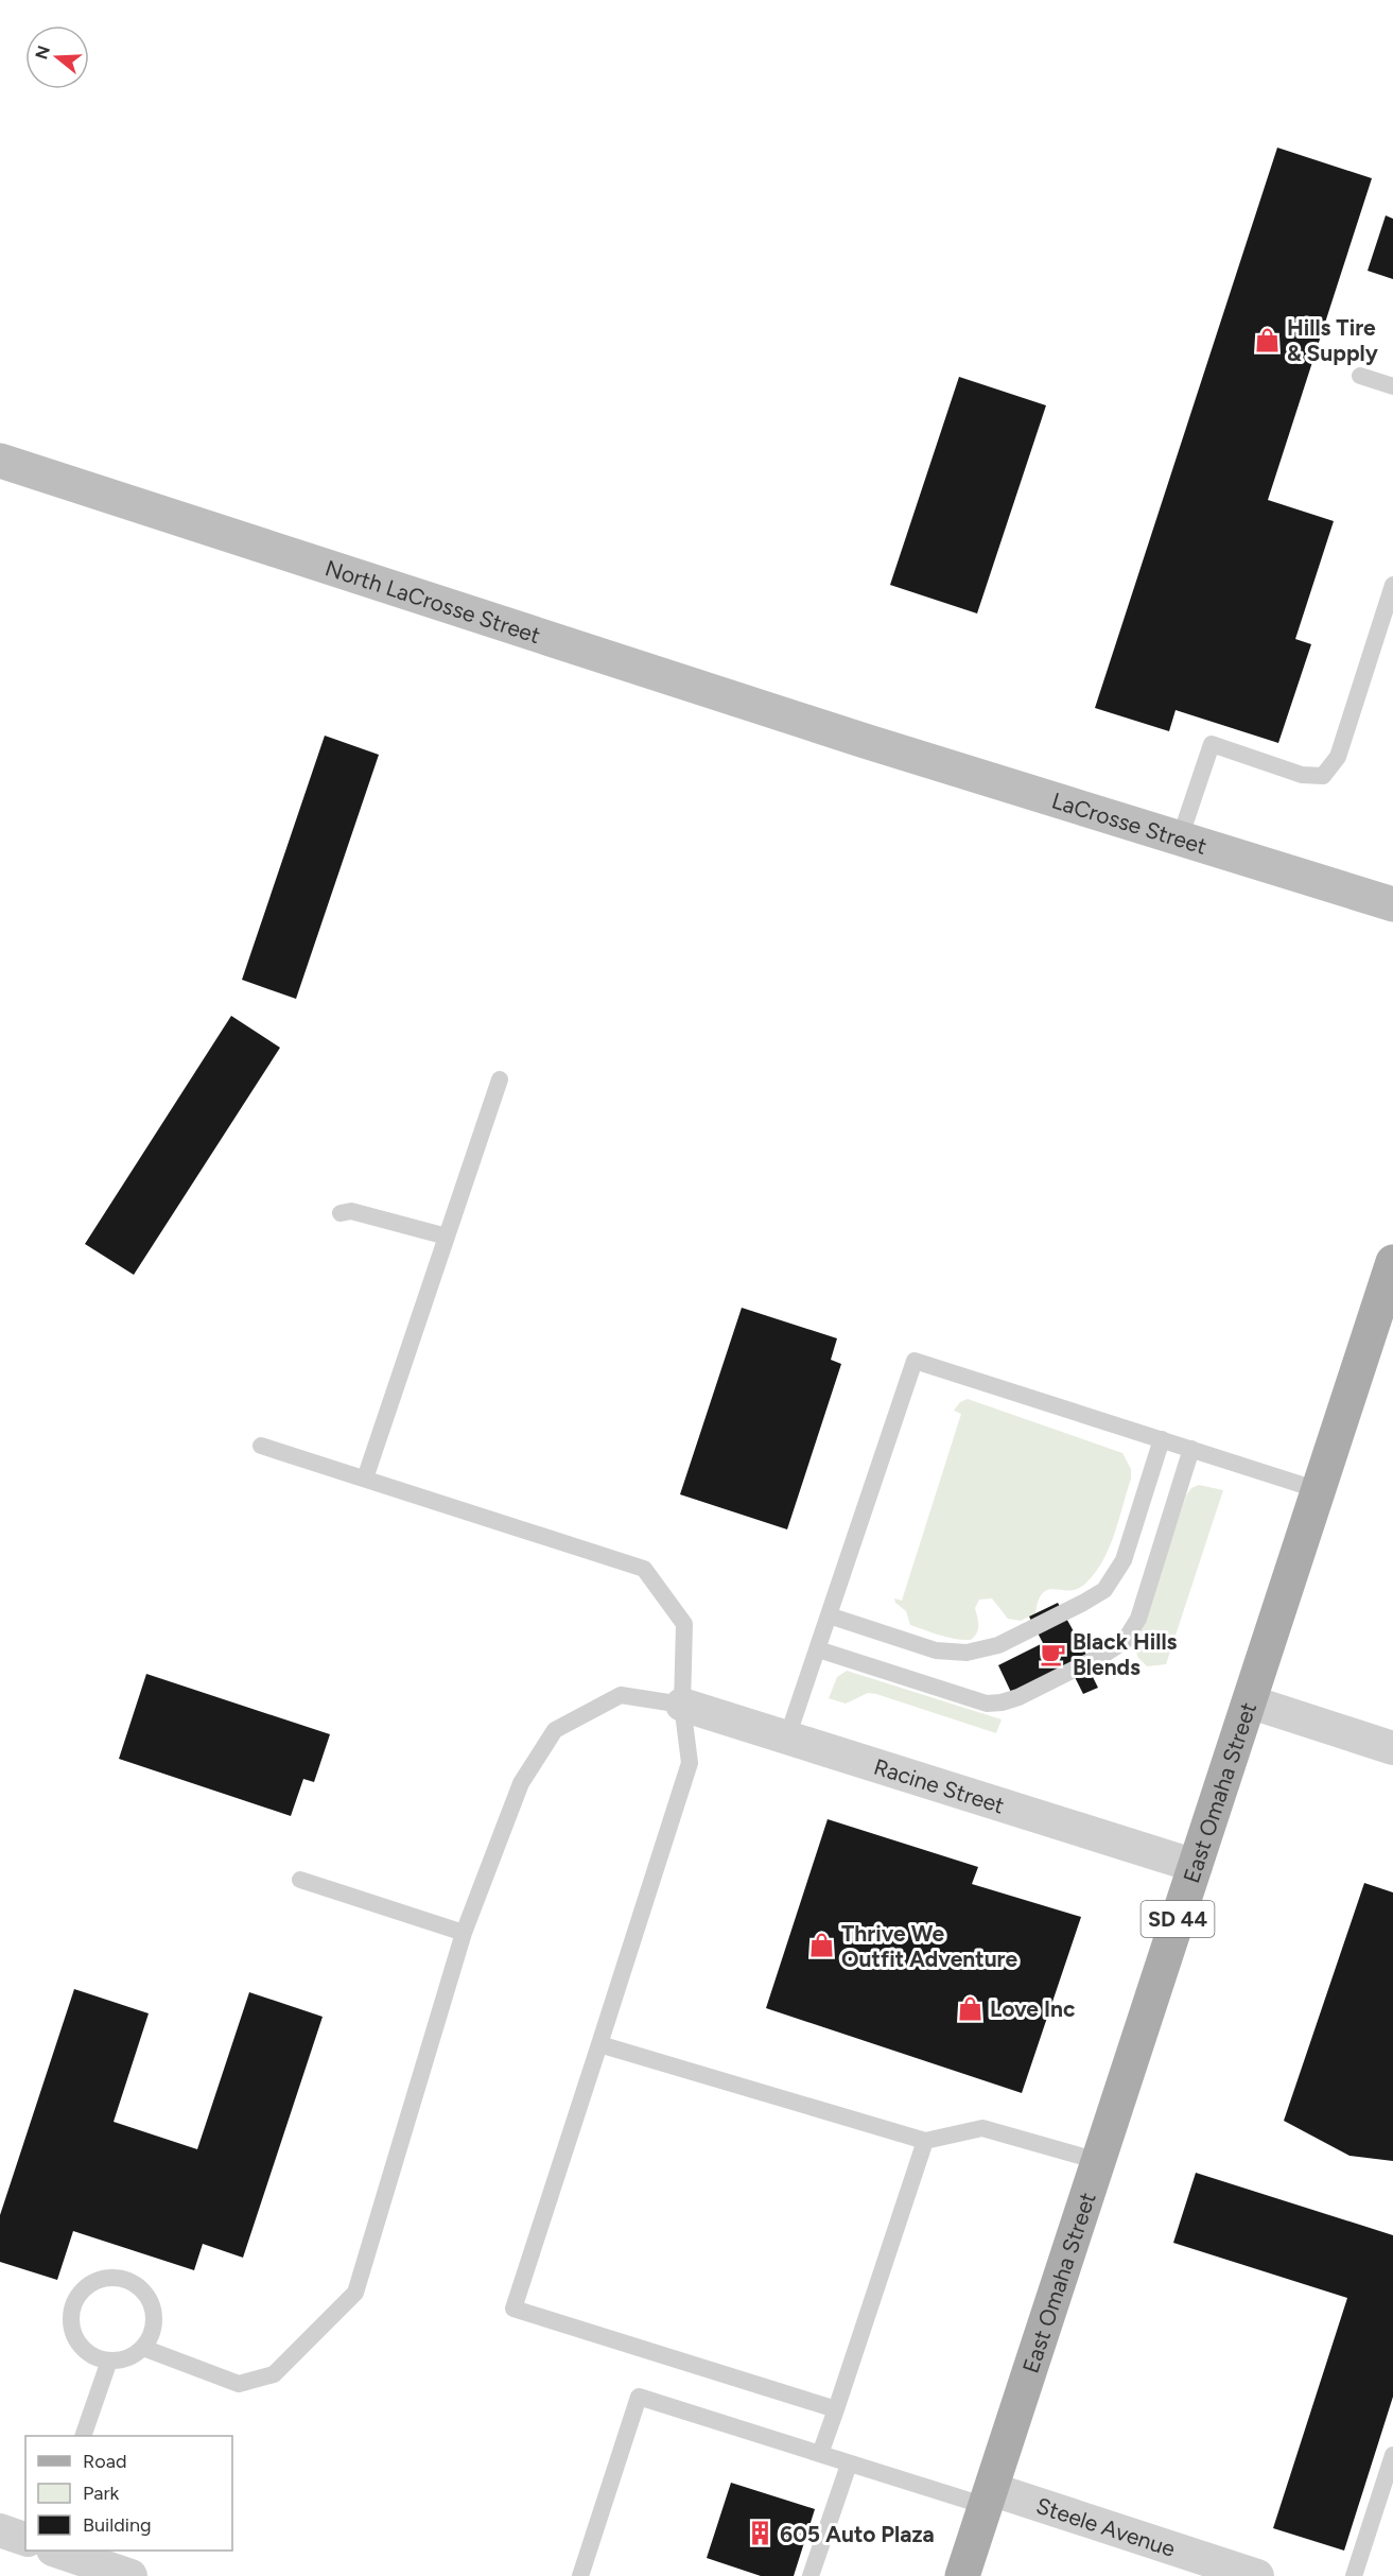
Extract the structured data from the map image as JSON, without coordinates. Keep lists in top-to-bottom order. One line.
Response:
{"streets":{"main road":["North LaCrosse Street","LaCrosse Street","East Omaha Street","SD 44"],"street":["Racine Street","Steele Avenue"]},"crossings":[["North LaCrosse Street","LaCrosse Street"],["Racine Street","East Omaha Street"],["East Omaha Street","Steele Avenue"]],"places":{"shop":["Hills Tire & Supply","Thrive We Outfit Adventure","Love Inc"],"cafe":["Black Hills Blends"],"building":["605 Auto Plaza"]},"legend":["Road","Park","Building"],"north":"left"}
